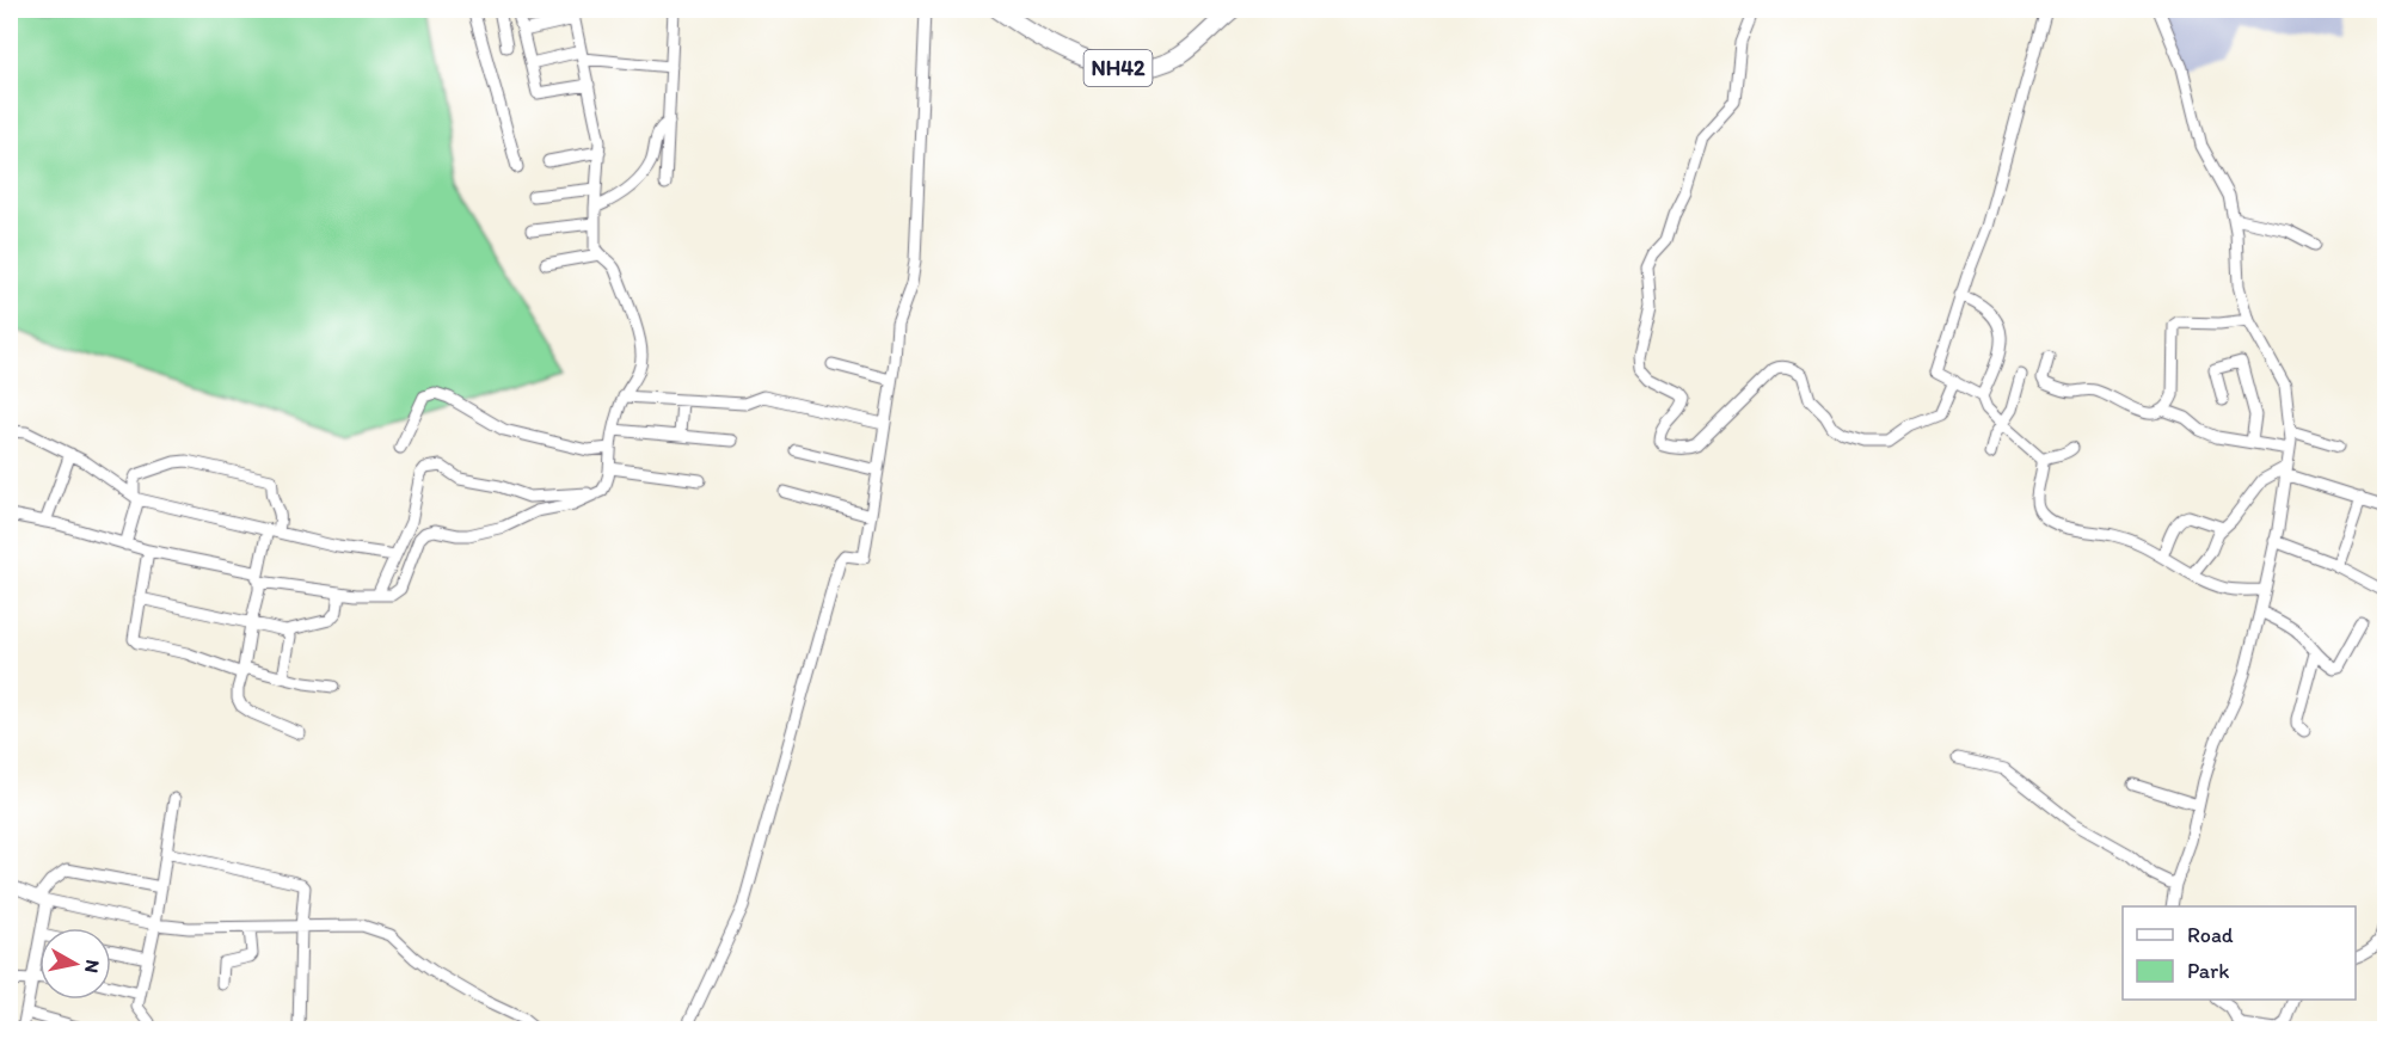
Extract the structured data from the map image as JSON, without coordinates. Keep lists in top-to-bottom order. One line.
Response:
{"streets":{"highway":["NH42"]},"legend":["Road","Park"],"north":"right"}
